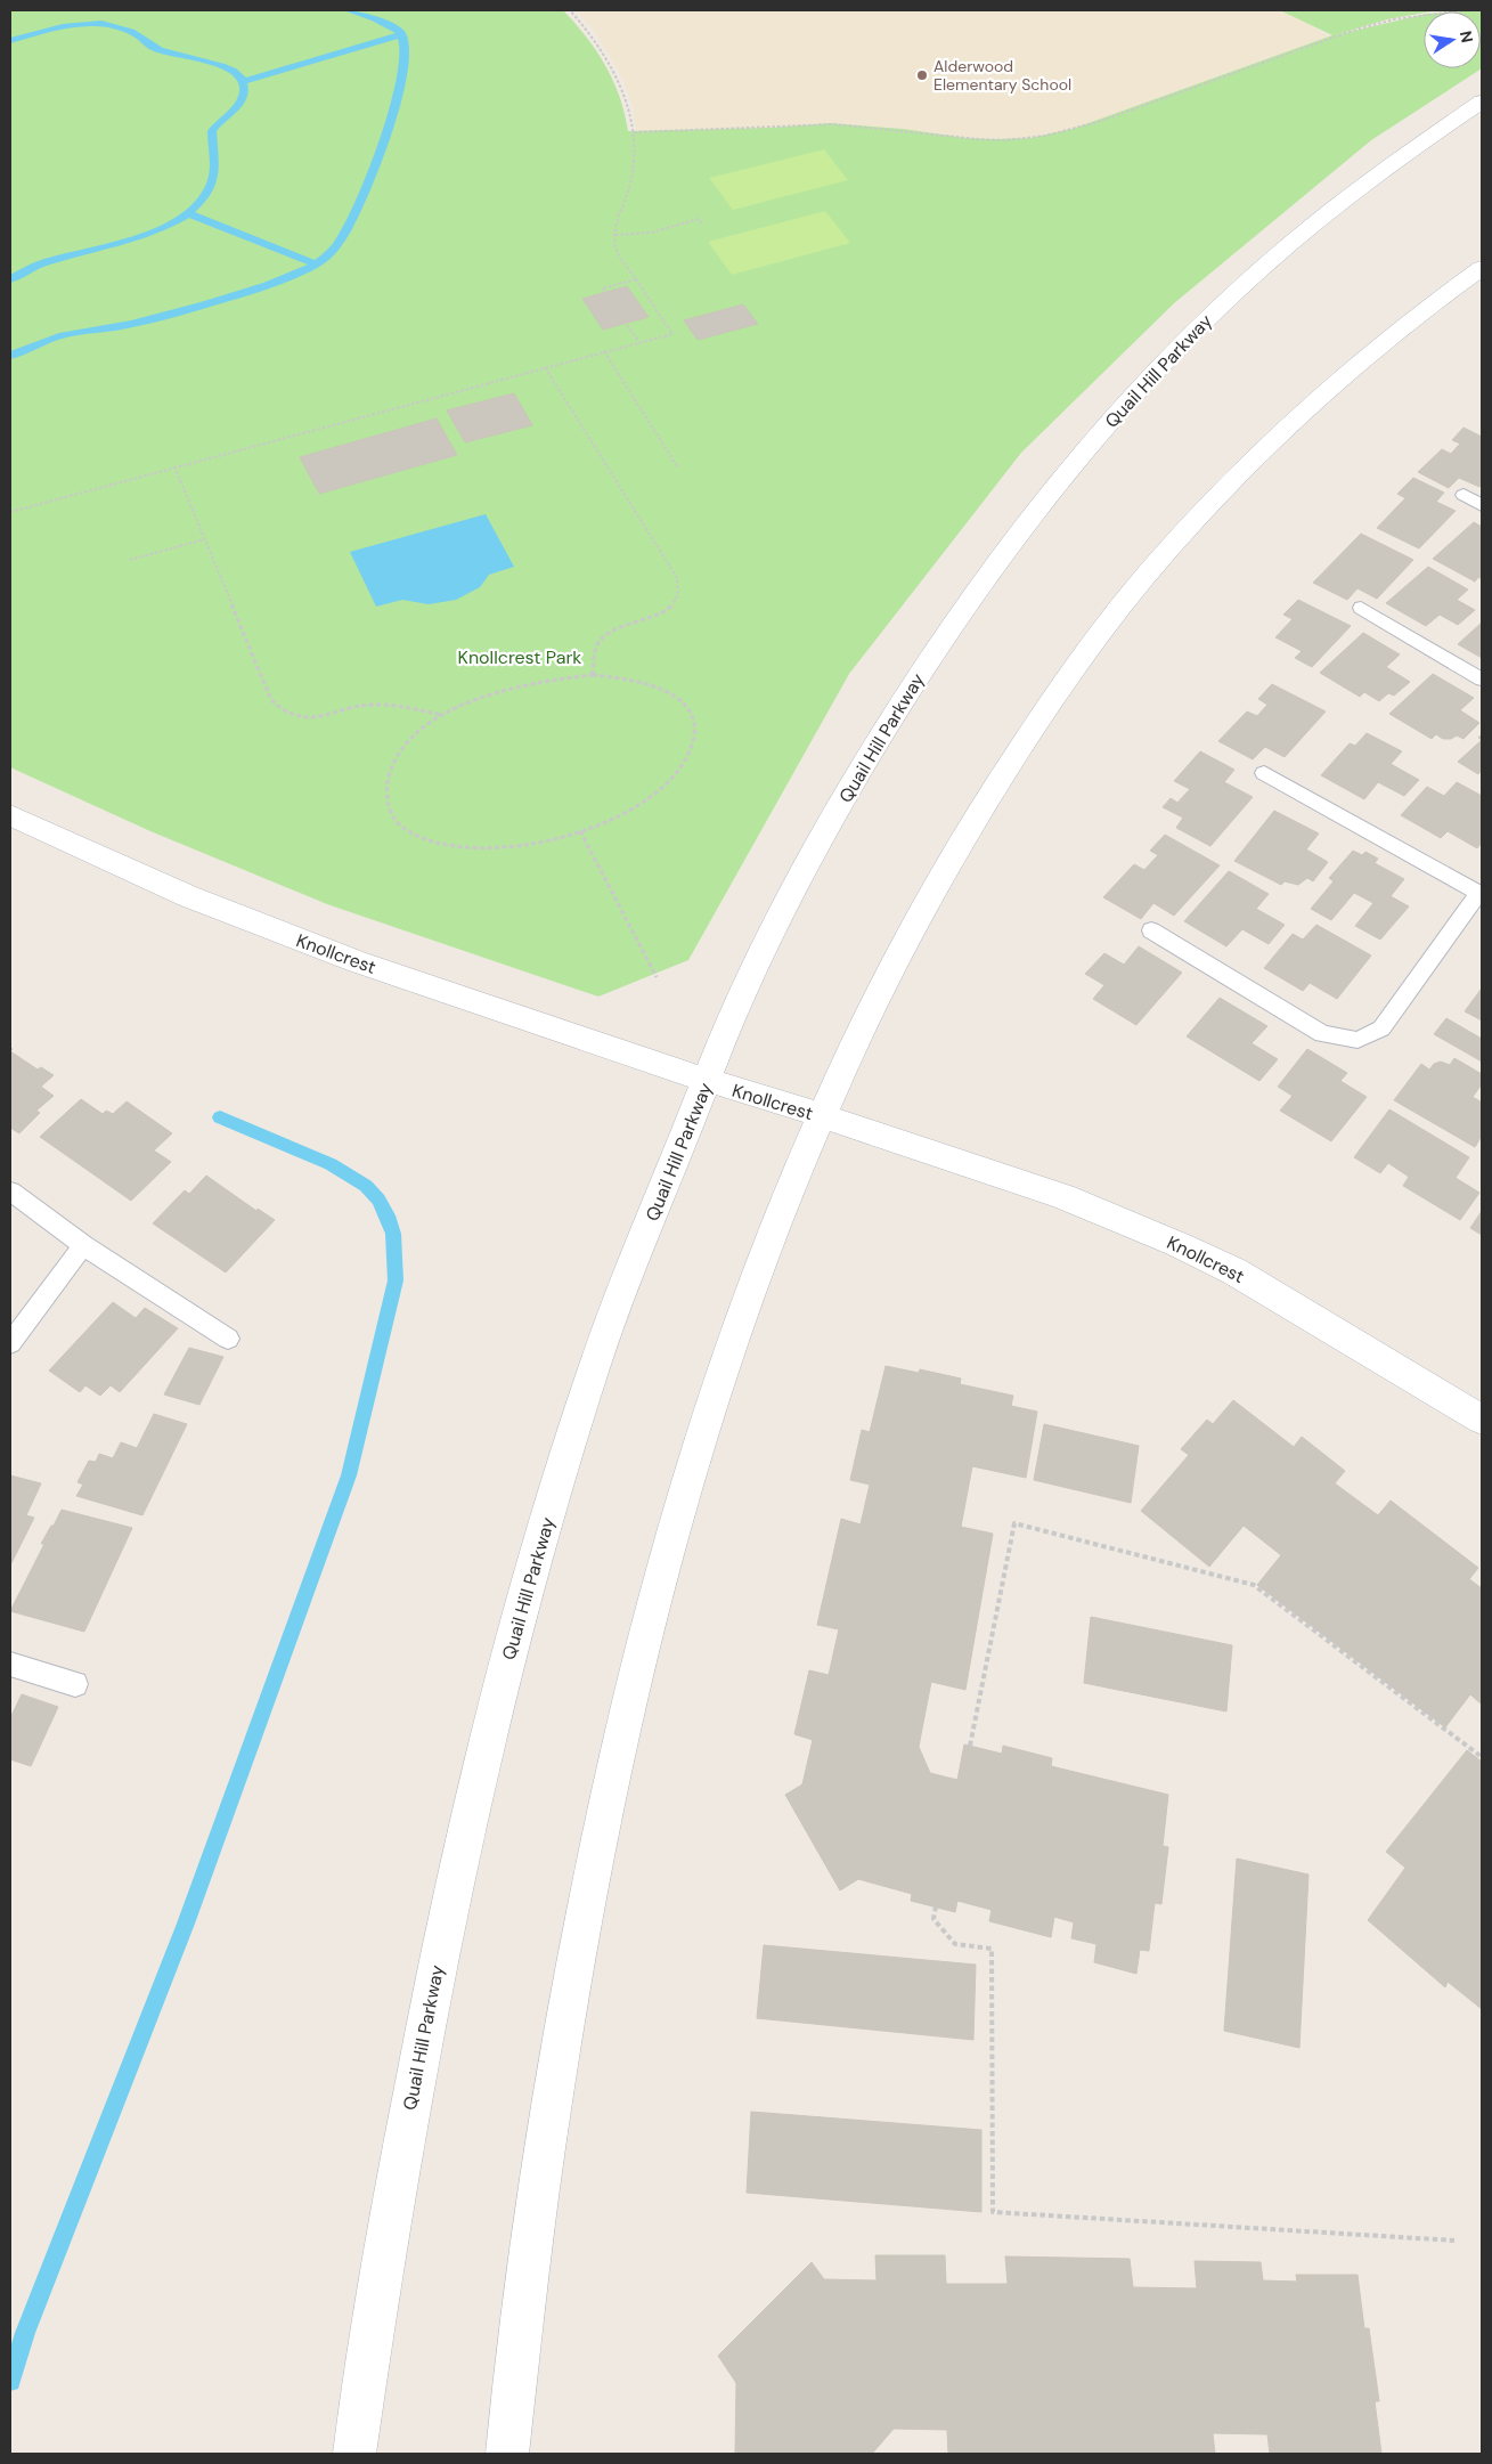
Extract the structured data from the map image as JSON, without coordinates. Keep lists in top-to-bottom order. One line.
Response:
{"streets":{"main road":["Quail Hill Parkway","Knollcrest"]},"crossings":[["Quail Hill Parkway","Knollcrest"]],"parks":["Knollcrest Park"],"places":["Alderwood Elementary School"],"north":"right"}
